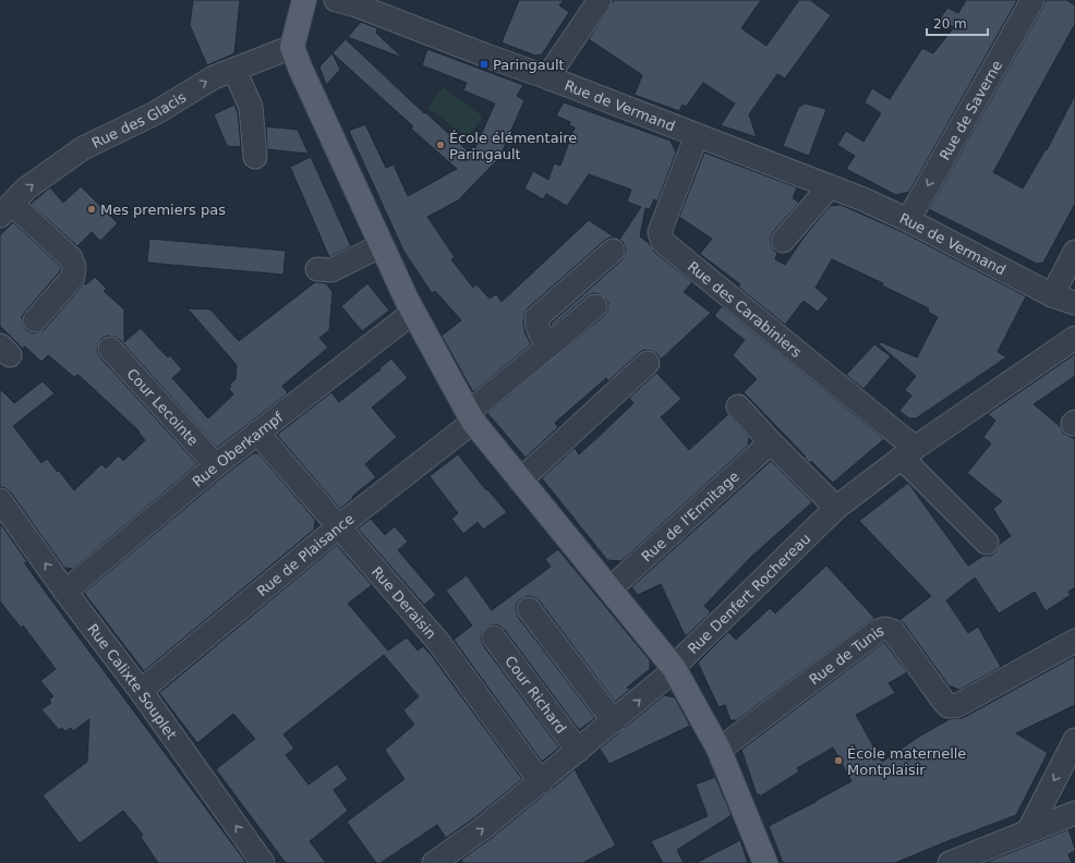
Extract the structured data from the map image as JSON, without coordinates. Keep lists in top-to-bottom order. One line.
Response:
{"streets":{"street":["Rue de Vermand","Rue de Saverne","Rue des Glacis","Rue des Carabiniers","Cour Lecointe","Rue Oberkampf","Rue de l'Ermitage","Rue de Plaisance","Rue Denfert Rochereau","Rue Deraisin","Rue de Tunis","Rue Calixte Souplet","Cour Richard"]},"crossings":[["Rue de Vermand","Rue de Saverne"],["Rue de Vermand","Rue des Carabiniers"],["Rue des Carabiniers","Rue Denfert Rochereau"],["Cour Lecointe","Rue Oberkampf"],["Rue Oberkampf","Rue Deraisin"],["Rue Oberkampf","Rue Calixte Souplet"],["Rue de Plaisance","Rue Deraisin"],["Rue de Plaisance","Rue Calixte Souplet"],["Rue Denfert Rochereau","Rue Deraisin"],["Rue Denfert Rochereau","Cour Richard"]],"one_way":["Rue de Saverne","Rue des Glacis","Rue Calixte Souplet"],"places":{"transit":["Paringault"],"other":["École élémentaire Paringault","Mes premiers pas","École maternelle Montplaisir"]},"scale_bar":"20 m"}
